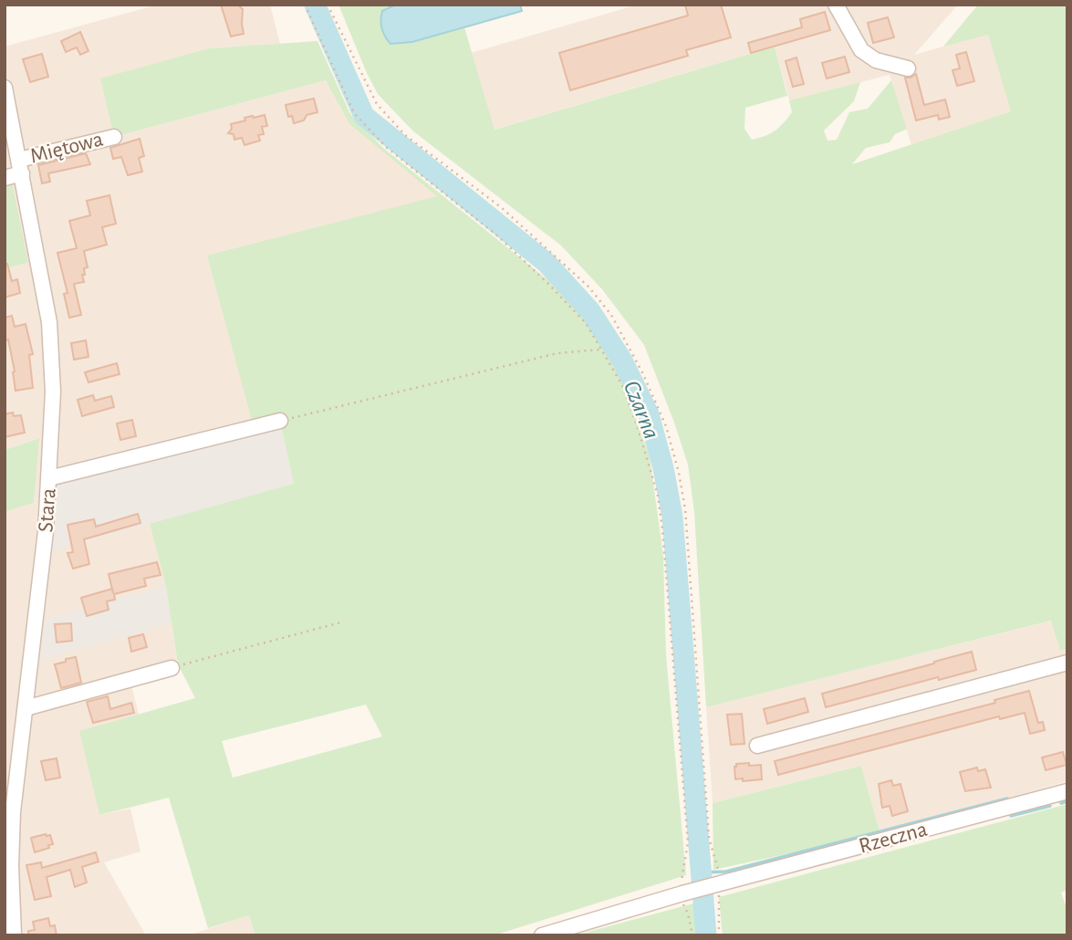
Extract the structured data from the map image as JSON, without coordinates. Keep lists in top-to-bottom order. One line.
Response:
{"streets":{"street":["Miętowa","Stara","Rzeczna"]},"crossings":[["Miętowa","Stara"]],"water":["Czarna"]}
